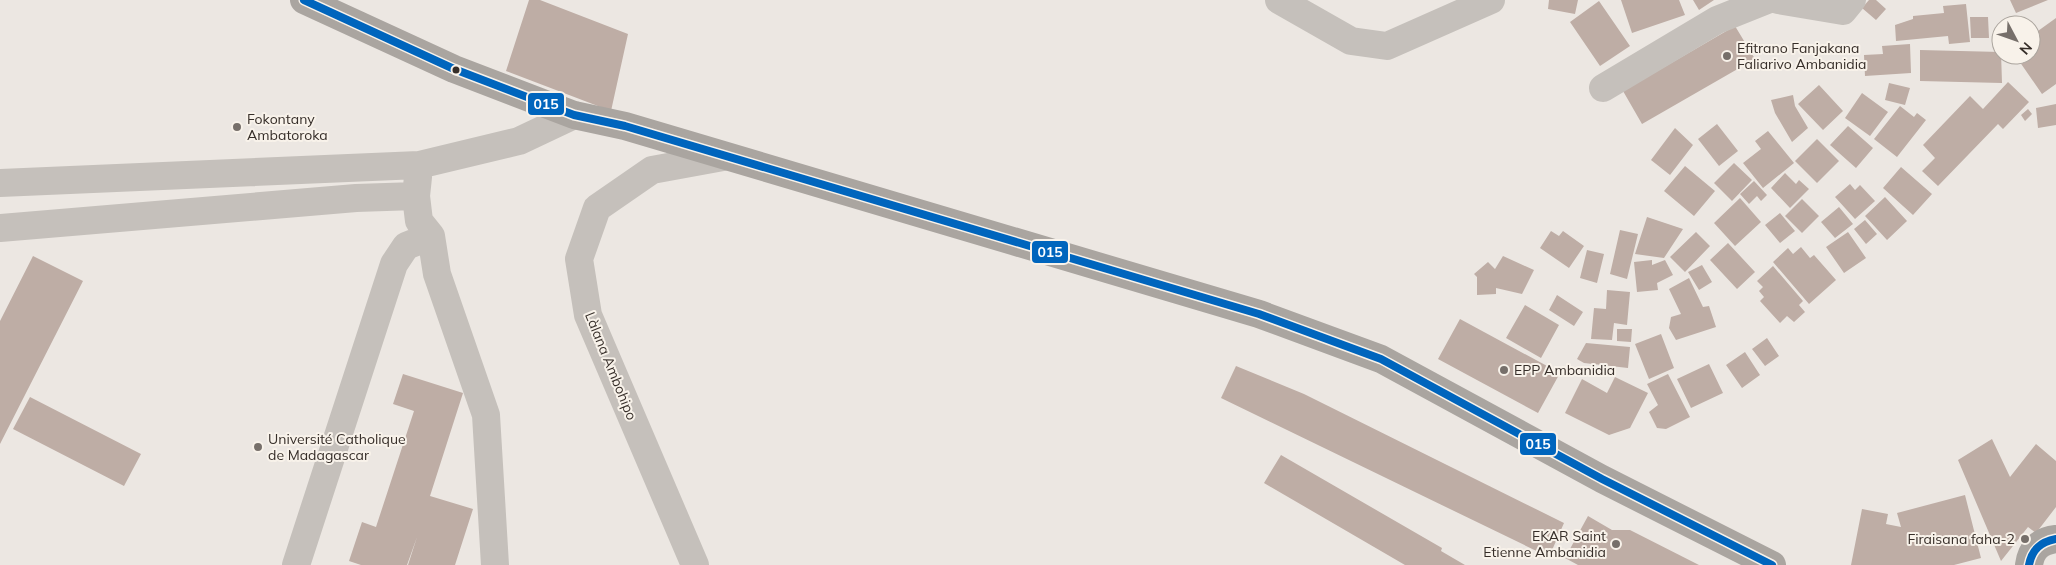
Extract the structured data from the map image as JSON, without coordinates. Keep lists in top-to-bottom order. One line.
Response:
{"streets":{"street":["Làlana Ambohipo"]},"places":["Efitrano Fanjakana Faliarivo Ambanidia","Fokontany Ambatoroka","EPP Ambanidia","Université Catholique de Madagascar","Firaisana faha-2","EKAR Saint Etienne Ambanidia"],"lines":["transit line 015"],"north":"bottom right"}
